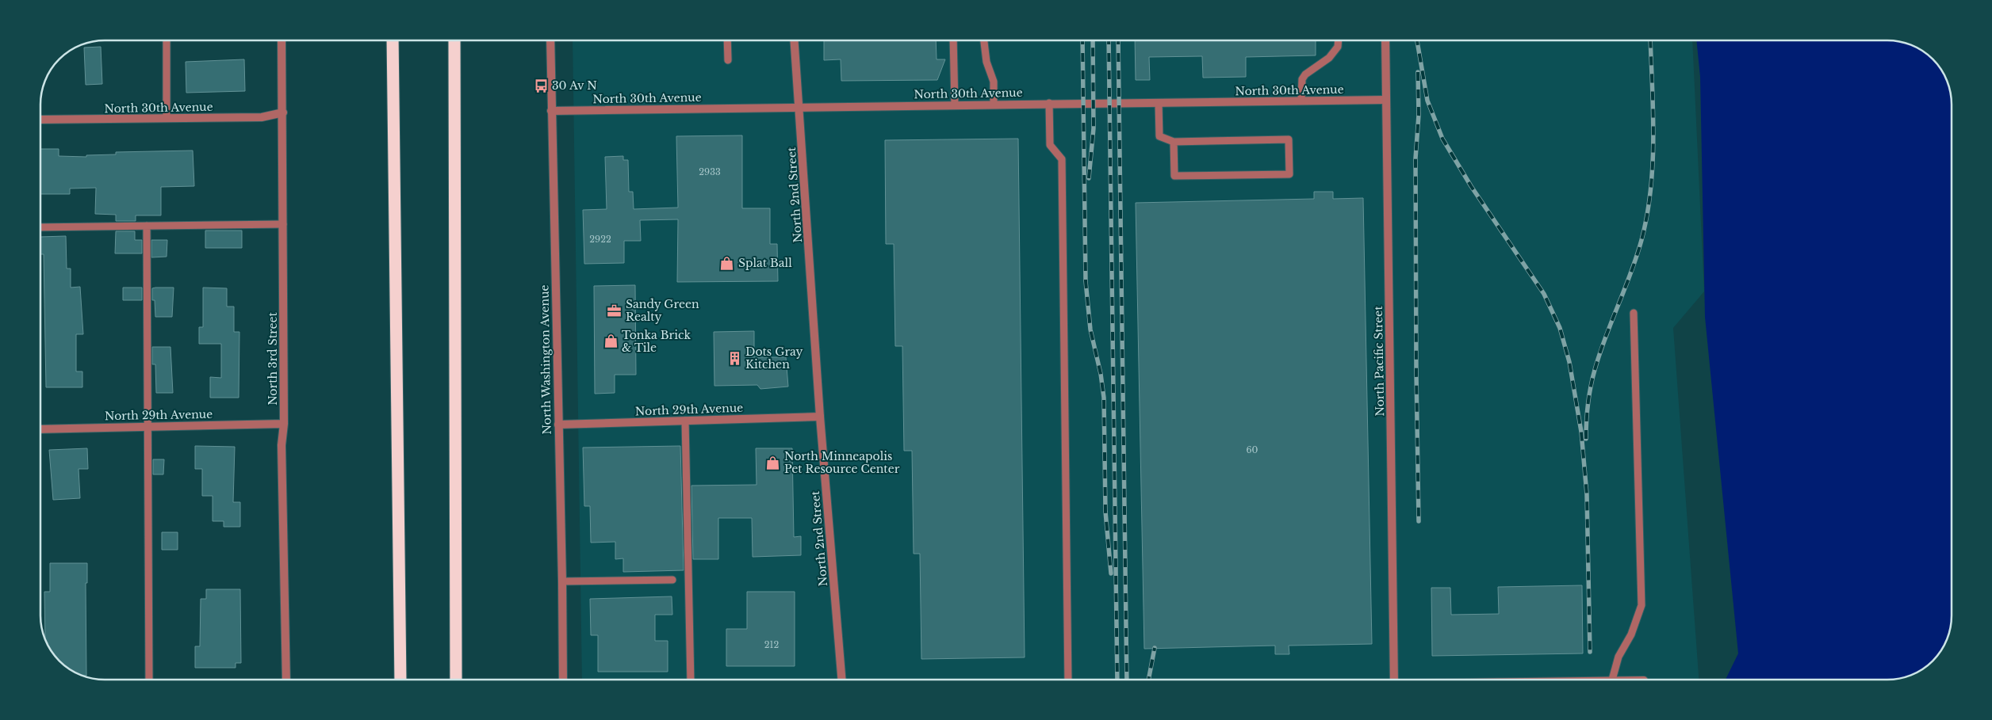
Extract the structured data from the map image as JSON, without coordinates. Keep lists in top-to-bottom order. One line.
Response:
{"streets":{"street":["North 30th Avenue","North 2nd Street","North 3rd Street","North Washington Avenue","North Pacific Street","North 29th Avenue"]},"crossings":[["North 30th Avenue","North 2nd Street"],["North 30th Avenue","North 3rd Street"],["North 30th Avenue","North Washington Avenue"],["North 30th Avenue","North Pacific Street"],["North 2nd Street","North 29th Avenue"],["North 3rd Street","North 29th Avenue"],["North Washington Avenue","North 29th Avenue"]],"places":{"bus stop":["30 Av N"],"shop":["Splat Ball","Tonka Brick & Tile","North Minneapolis Pet Resource Center"],"office":["Sandy Green Realty"],"building":["Dots Gray Kitchen"]},"house_numbers":["2933","2922","60","212"]}
